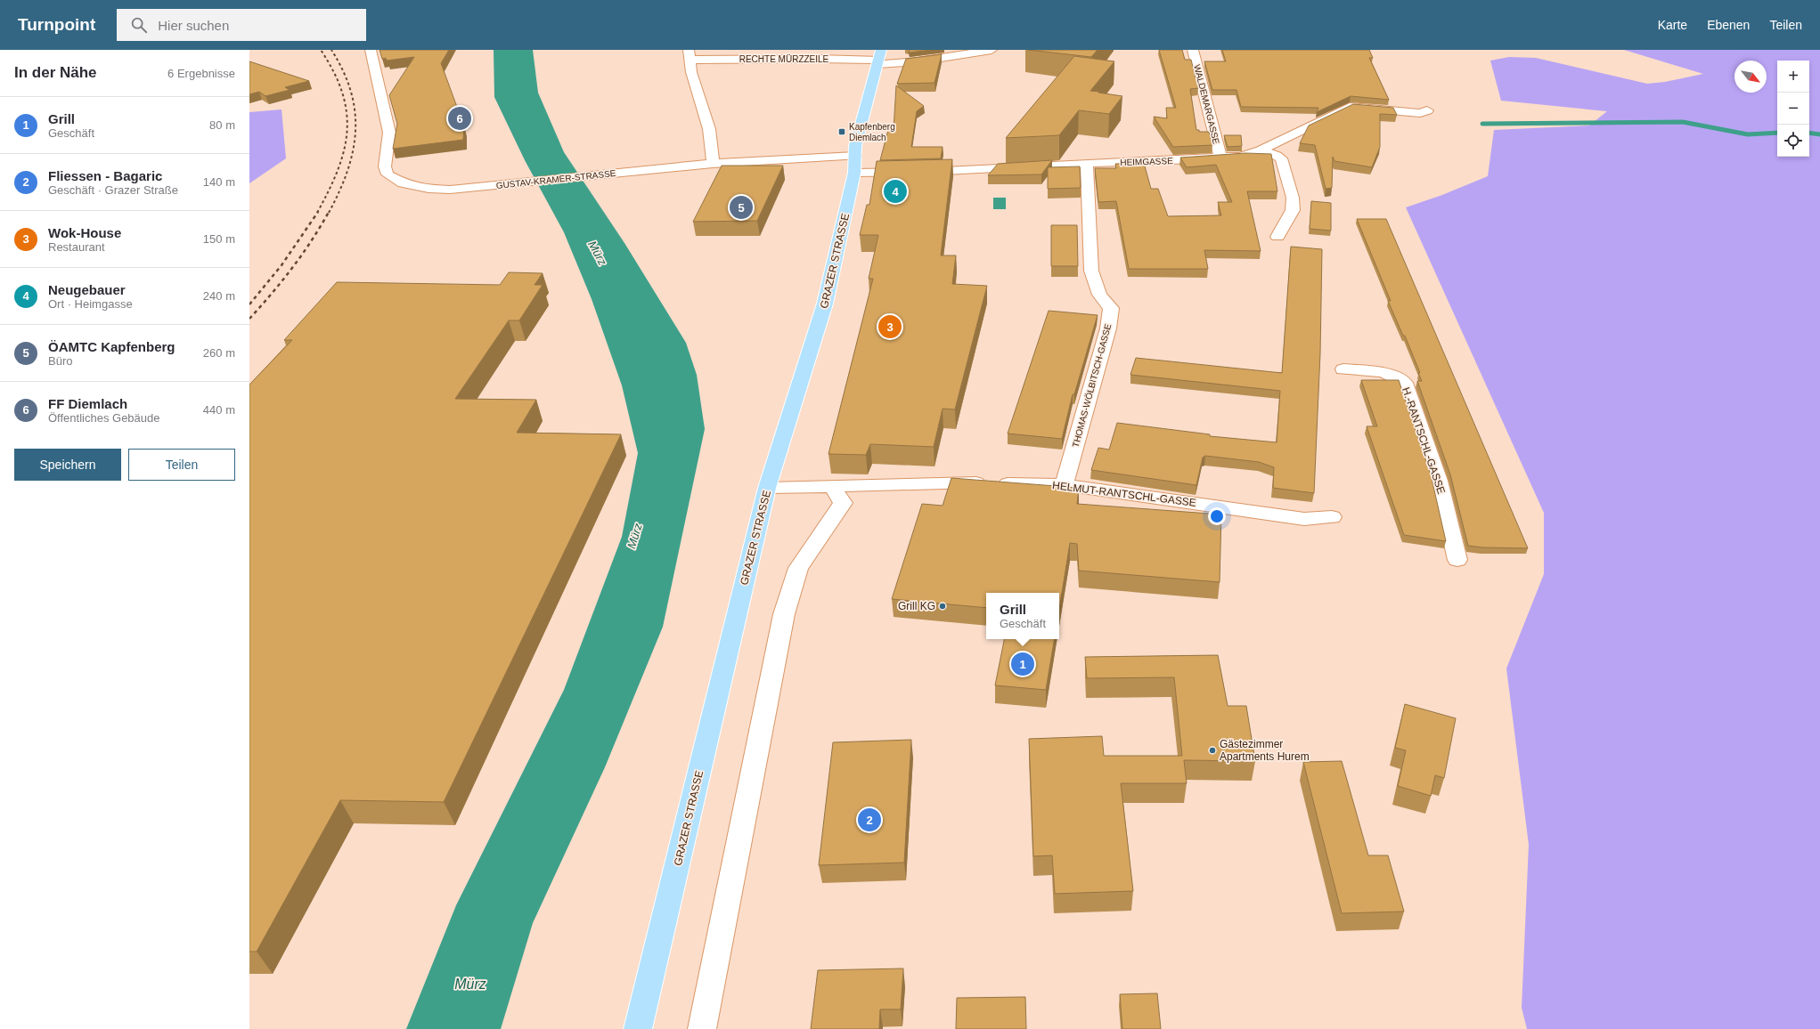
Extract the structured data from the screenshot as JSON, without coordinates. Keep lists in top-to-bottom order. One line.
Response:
{"streets":{"main road":["GRAZER STRASSE"],"street":["RECHTE MÜRZZEILE","WALDEMARGASSE","HEIMGASSE","GUSTAV-KRAMER-STRASSE","THOMAS-WÖLBITSCH-GASSE","H.-RANTSCHL-GASSE","HELMUT-RANTSCHL-GASSE"]},"crossings":[["RECHTE MÜRZZEILE","GUSTAV-KRAMER-STRASSE"],["RECHTE MÜRZZEILE","GRAZER STRASSE"],["WALDEMARGASSE","HEIMGASSE"],["HEIMGASSE","GRAZER STRASSE"],["HEIMGASSE","THOMAS-WÖLBITSCH-GASSE"],["GUSTAV-KRAMER-STRASSE","GRAZER STRASSE"],["GRAZER STRASSE","HELMUT-RANTSCHL-GASSE"],["THOMAS-WÖLBITSCH-GASSE","HELMUT-RANTSCHL-GASSE"]],"water":["Mürz"],"places":{"transit":["Kapfenberg Diemlach"],"other":["Grill KG","Gästezimmer Apartments Hurem"]},"north":"bottom right","page":{"header":"Turnpoint","search":"Hier suchen","nav":["Karte","Ebenen","Teilen"],"heading":["In der Nähe","6 Ergebnisse"],"map_buttons":["+","−"],"list":[{"mark":"1","name":"Grill","note":"Geschäft","value":"80 m"},{"mark":"2","name":"Fliessen - Bagaric","note":"Geschäft · Grazer Straße","value":"140 m"},{"mark":"3","name":"Wok-House","note":"Restaurant","value":"150 m"},{"mark":"4","name":"Neugebauer","note":"Ort · Heimgasse","value":"240 m"},{"mark":"5","name":"ÖAMTC Kapfenberg","note":"Büro","value":"260 m"},{"mark":"6","name":"FF Diemlach","note":"Öffentliches Gebäude","value":"440 m"}],"pins":["6","4","5","3","1","2"],"buttons":["Speichern","Teilen"],"popup":["Grill","Geschäft"]}}
